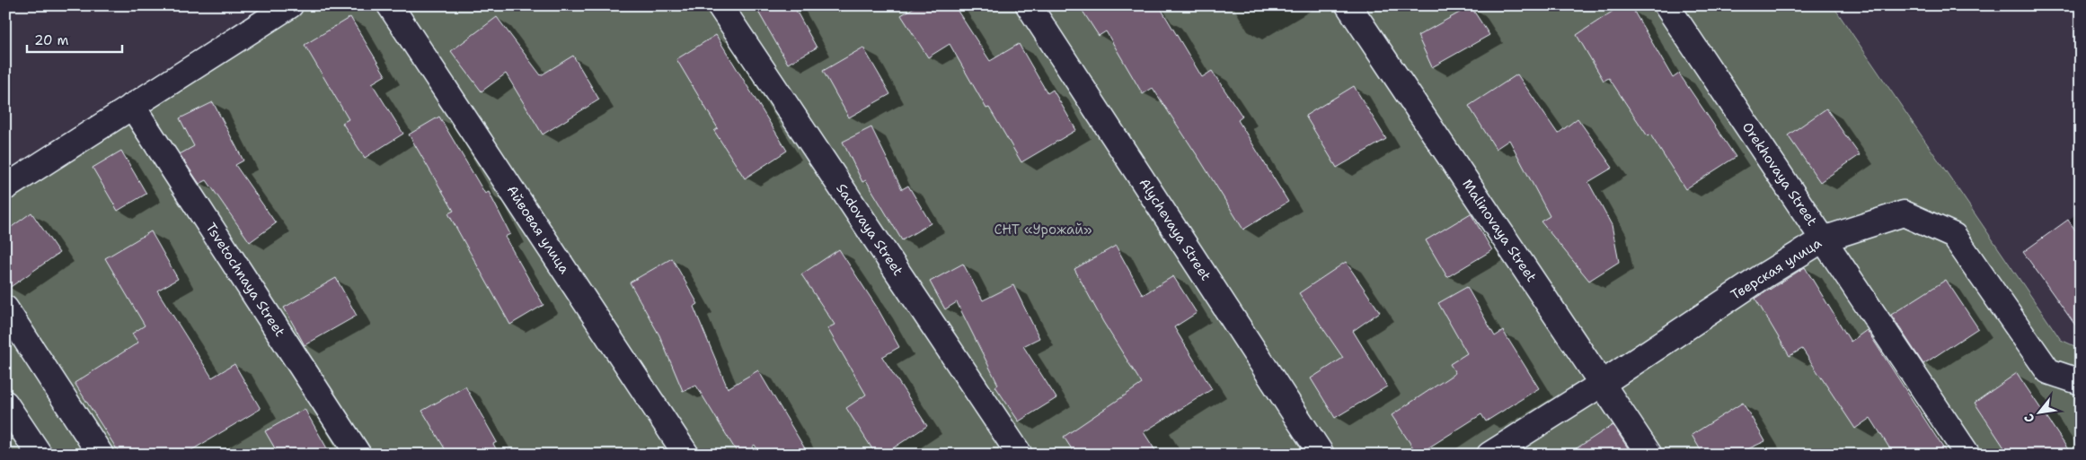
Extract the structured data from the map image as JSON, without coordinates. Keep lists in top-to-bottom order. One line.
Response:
{"streets":{"street":["Orekhovaya Street","Айвовая улица","Sadovaya Street","Alychevaya Street","Malinovaya Street","Тверская улица","Tsvetochnaya Street"]},"crossings":[["Orekhovaya Street","Тверская улица"],["Malinovaya Street","Тверская улица"]],"parks":["СНТ «Урожай»"],"scale_bar":"20 m","north":"bottom left"}
